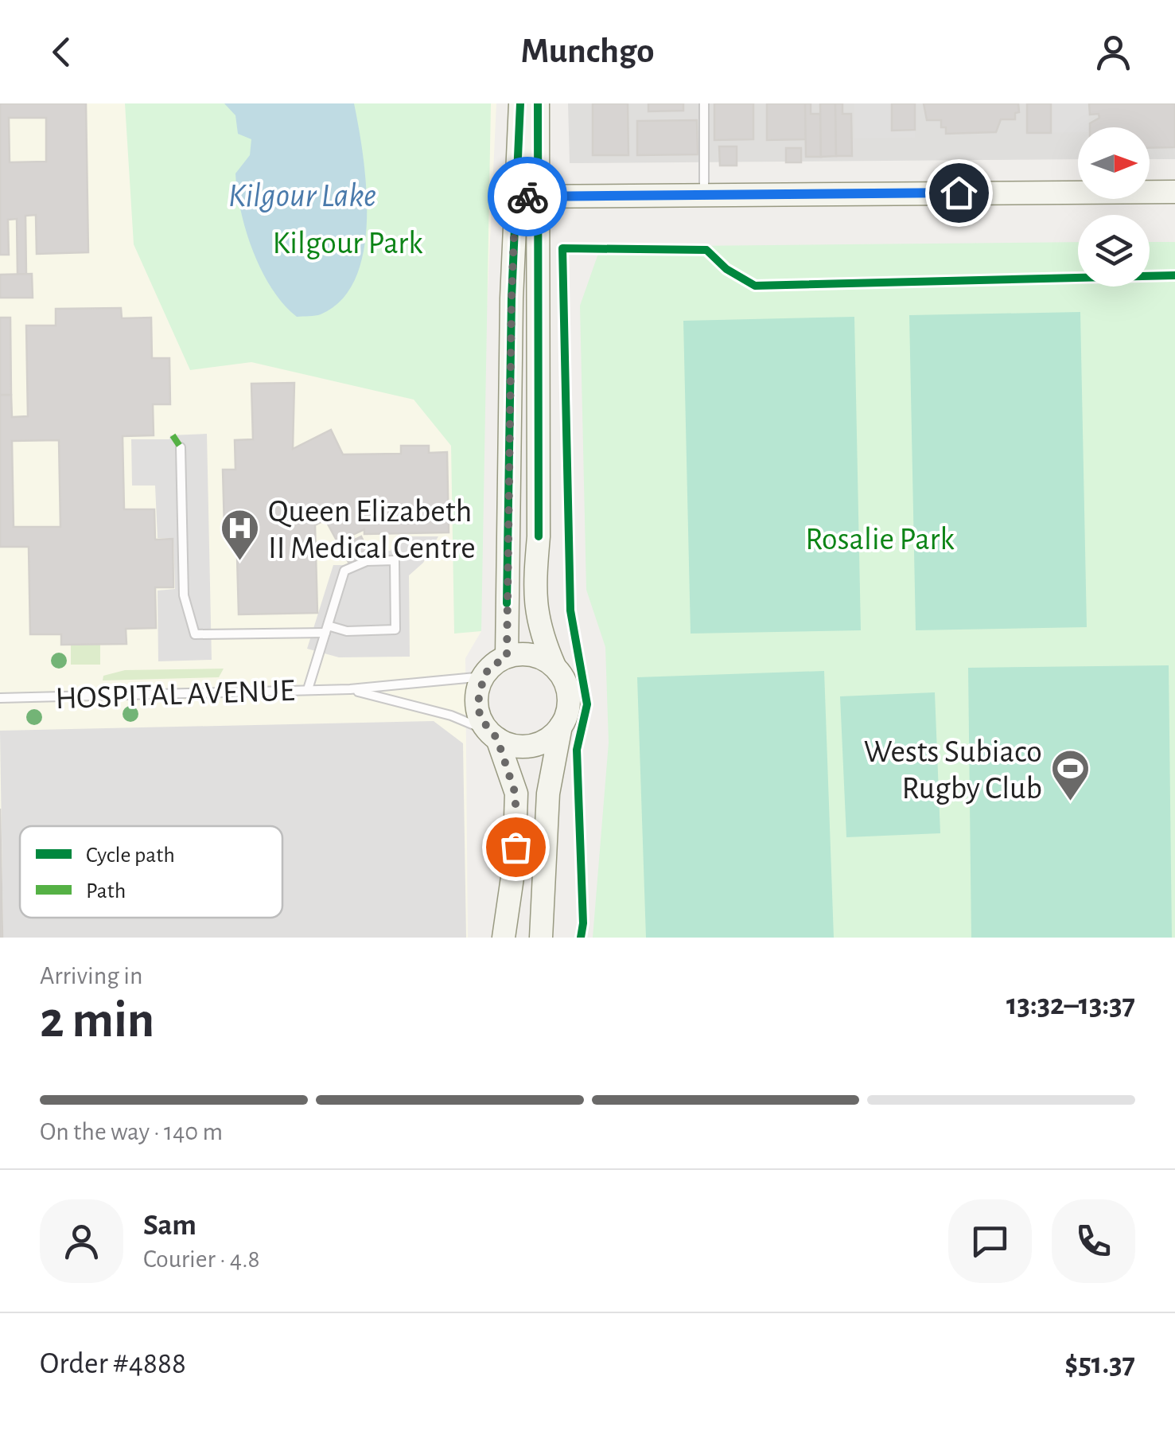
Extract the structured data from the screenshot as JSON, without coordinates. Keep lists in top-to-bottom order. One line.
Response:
{"streets":{"lane":["HOSPITAL AVENUE"]},"water":["Kilgour Lake"],"parks":["Kilgour Park","Rosalie Park"],"places":{"hospital":["Queen Elizabeth II Medical Centre"],"sports":["Wests Subiaco Rugby Club"]},"legend":["Cycle path","Path"],"north":"right","page":{"header":"Munchgo","heading":["2 min","Arriving in","13:32–13:37"],"panel":["Sam","Courier · 4.8","Order #4888","$51.37"],"bar":"On the way · 140 m"}}
